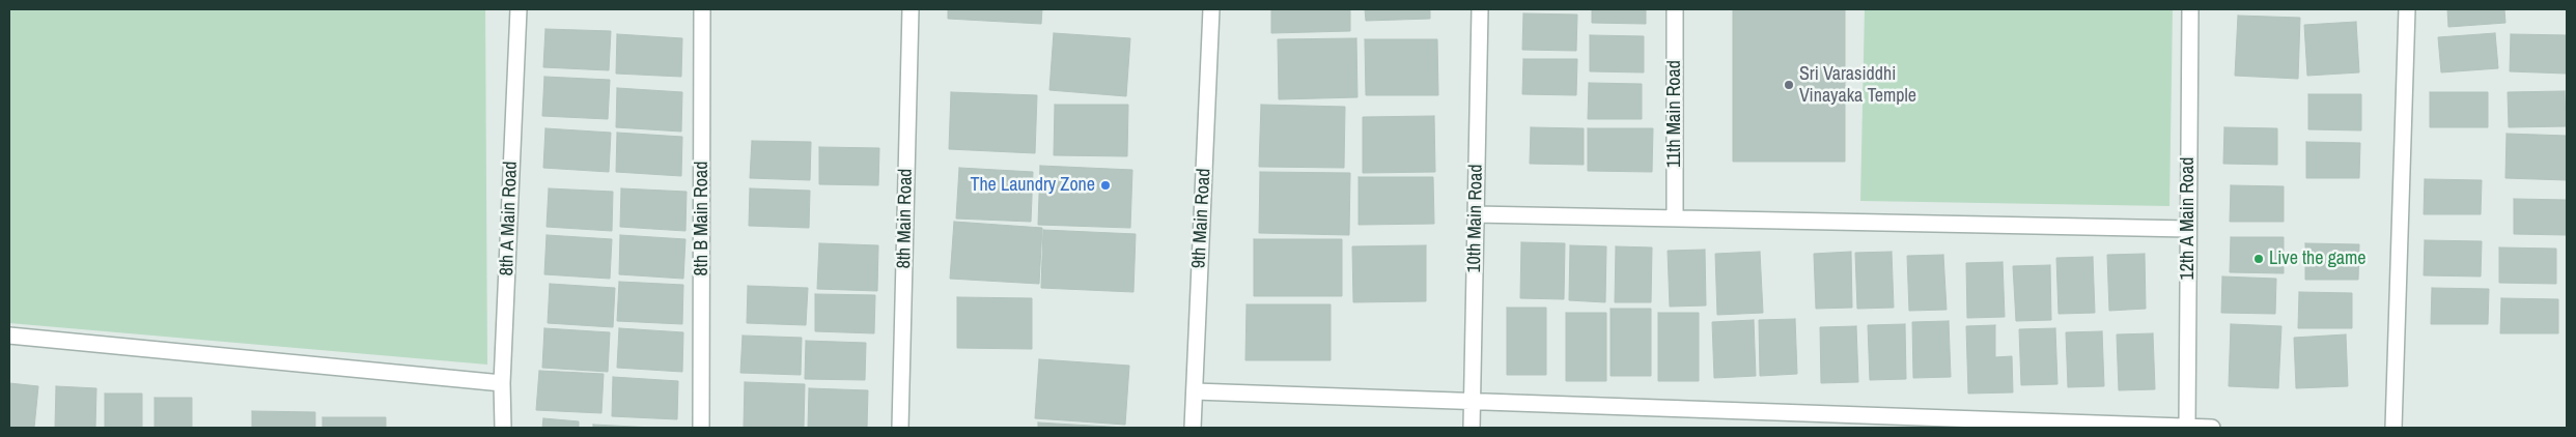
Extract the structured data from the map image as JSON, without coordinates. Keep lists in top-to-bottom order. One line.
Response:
{"streets":{"street":["11th Main Road","8th A Main Road","8th B Main Road","8th Main Road","9th Main Road","10th Main Road","12th A Main Road"]},"places":["Sri Varasiddhi Vinayaka Temple","The Laundry Zone","Live the game"]}
